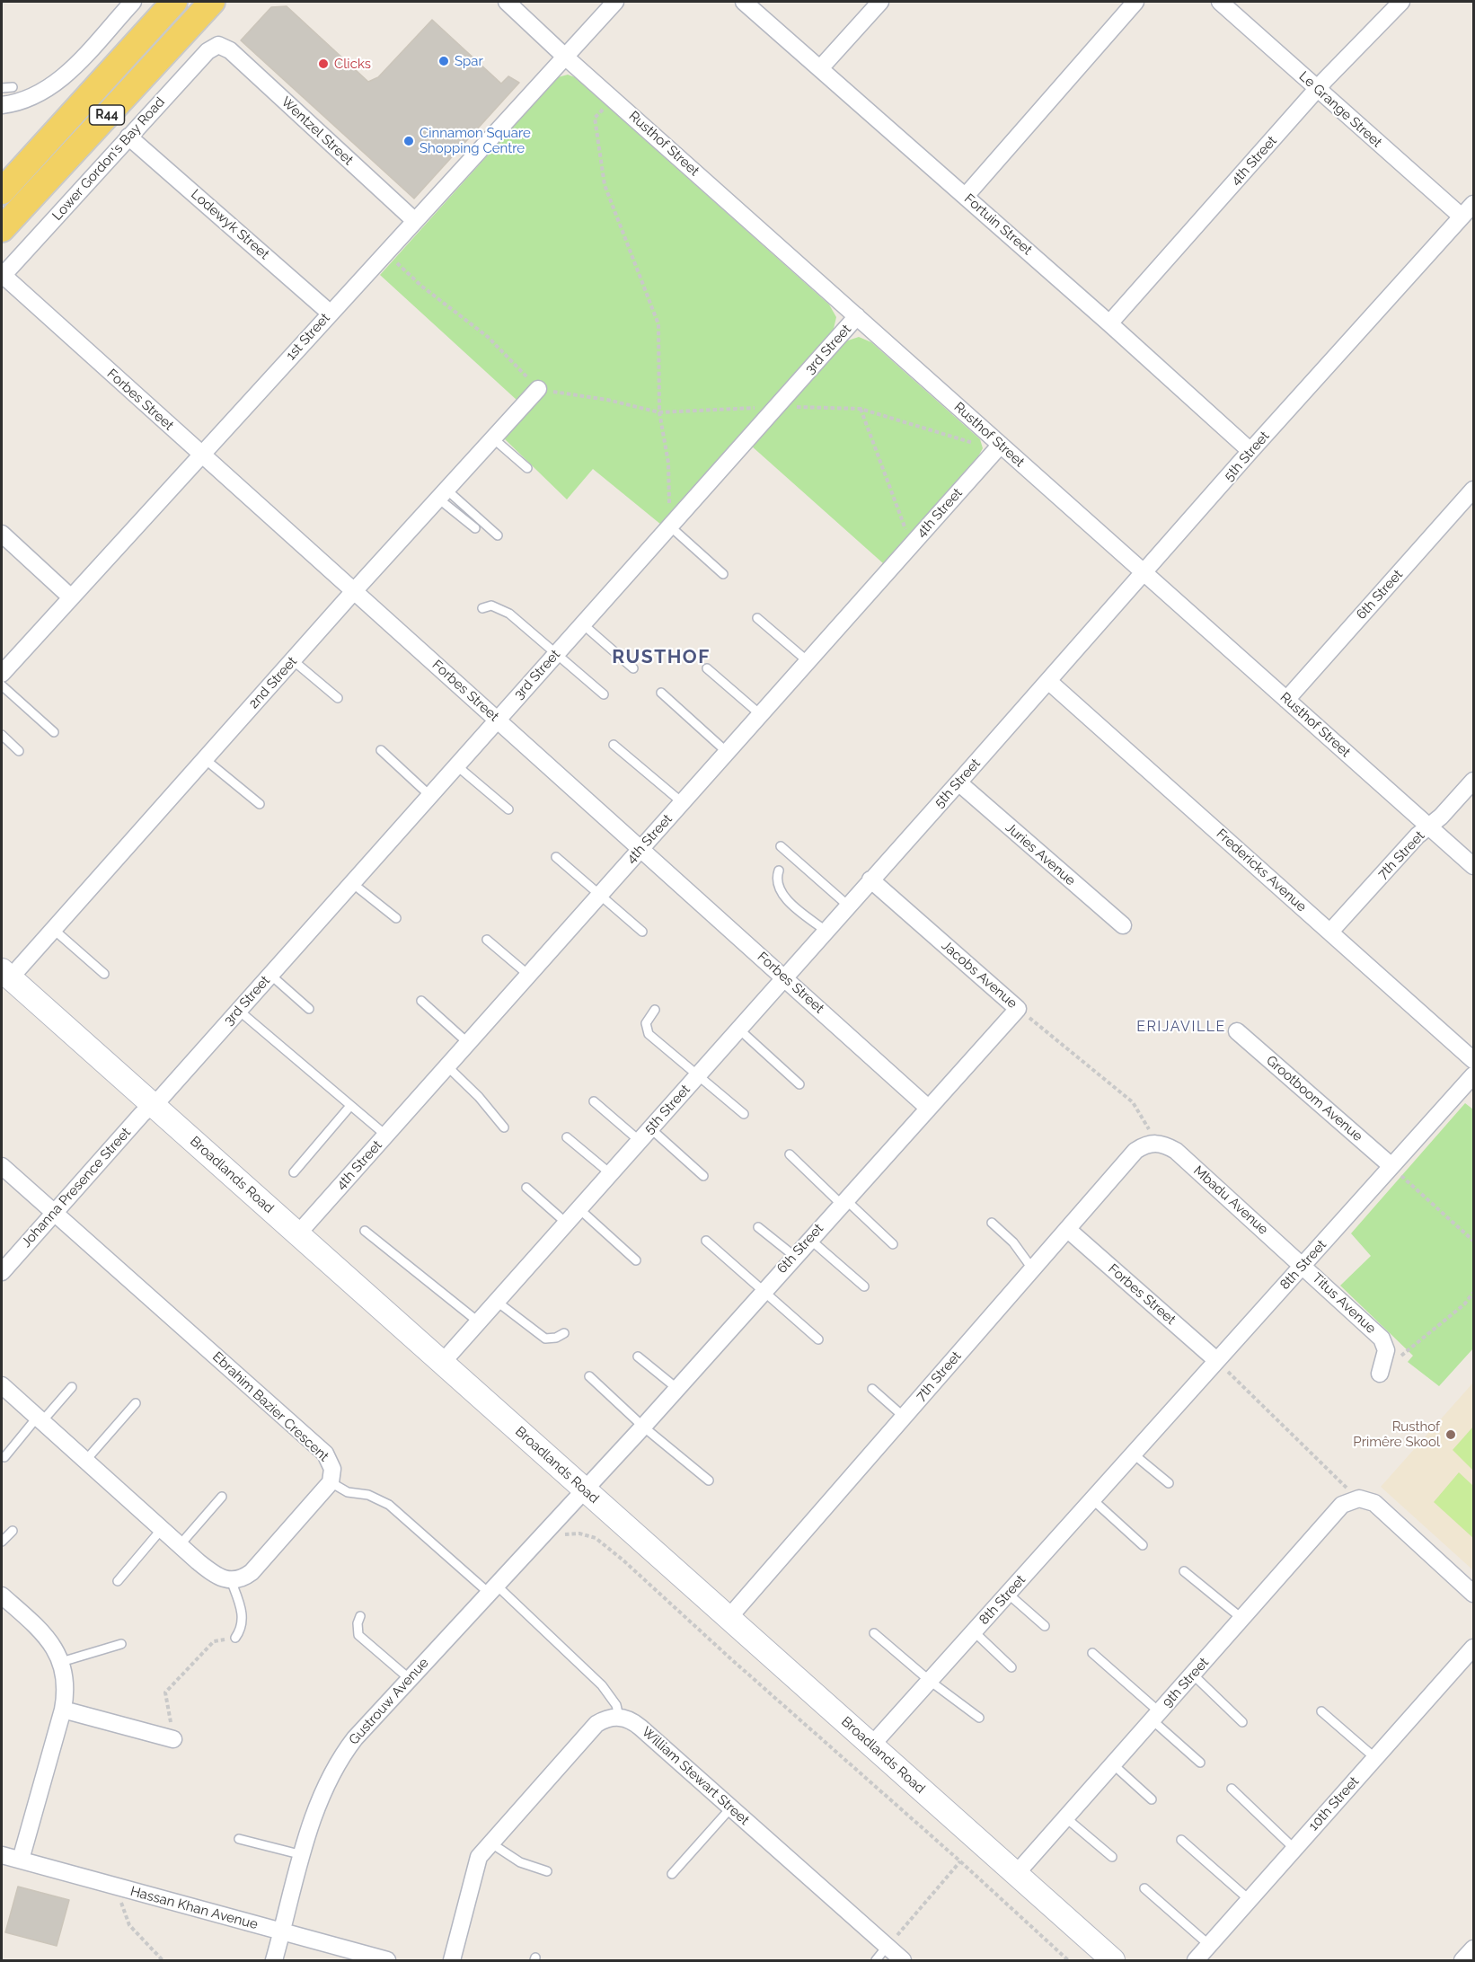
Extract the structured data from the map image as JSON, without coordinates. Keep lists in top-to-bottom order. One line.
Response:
{"streets":{"main road":["R44","Broadlands Road"],"street":["Le Grange Street","Wentzel Street","Rusthof Street","Lower Gordon's Bay Road","4th Street","Lodewyk Street","Fortuin Street","1st Street","3rd Street","Forbes Street","5th Street","6th Street","2nd Street","Juries Avenue","7th Street","Fredericks Avenue","Jacobs Avenue","Grootboom Avenue","Johanna Presence Street","Mbadu Avenue","8th Street","Titus Avenue","Ebrahim Bazier Crescent","9th Street","Gustrouw Avenue","William Stewart Street","10th Street","Hassan Khan Avenue"]},"crossings":[["Le Grange Street","4th Street"],["Le Grange Street","5th Street"],["Wentzel Street","Lower Gordon's Bay Road"],["Wentzel Street","1st Street"],["Rusthof Street","4th Street"],["Rusthof Street","1st Street"],["Rusthof Street","3rd Street"],["Rusthof Street","5th Street"],["Rusthof Street","6th Street"],["Rusthof Street","7th Street"],["Lower Gordon's Bay Road","Lodewyk Street"],["Lower Gordon's Bay Road","Forbes Street"],["4th Street","Fortuin Street"],["4th Street","Forbes Street"],["4th Street","Broadlands Road"],["Lodewyk Street","1st Street"],["Fortuin Street","5th Street"],["1st Street","Forbes Street"],["3rd Street","Forbes Street"],["3rd Street","Broadlands Road"],["3rd Street","Johanna Presence Street"],["Forbes Street","5th Street"],["Forbes Street","6th Street"],["Forbes Street","2nd Street"],["Forbes Street","7th Street"],["Forbes Street","8th Street"],["5th Street","Juries Avenue"],["5th Street","Fredericks Avenue"],["5th Street","Jacobs Avenue"],["5th Street","Broadlands Road"],["6th Street","Jacobs Avenue"],["6th Street","Broadlands Road"],["6th Street","Gustrouw Avenue"],["2nd Street","Broadlands Road"],["7th Street","Fredericks Avenue"],["7th Street","Jacobs Avenue"],["7th Street","Broadlands Road"],["7th Street","Mbadu Avenue"],["Jacobs Avenue","Mbadu Avenue"],["Grootboom Avenue","8th Street"],["Broadlands Road","Johanna Presence Street"],["Broadlands Road","8th Street"],["Broadlands Road","9th Street"],["Broadlands Road","Gustrouw Avenue"],["Johanna Presence Street","Ebrahim Bazier Crescent"],["Mbadu Avenue","8th Street"],["Mbadu Avenue","Titus Avenue"],["8th Street","Titus Avenue"],["Gustrouw Avenue","Hassan Khan Avenue"]],"districts":["RUSTHOF","ERIJAVILLE"],"places":["Spar","Clicks","Cinnamon Square Shopping Centre","Rusthof Primêre Skool"]}
